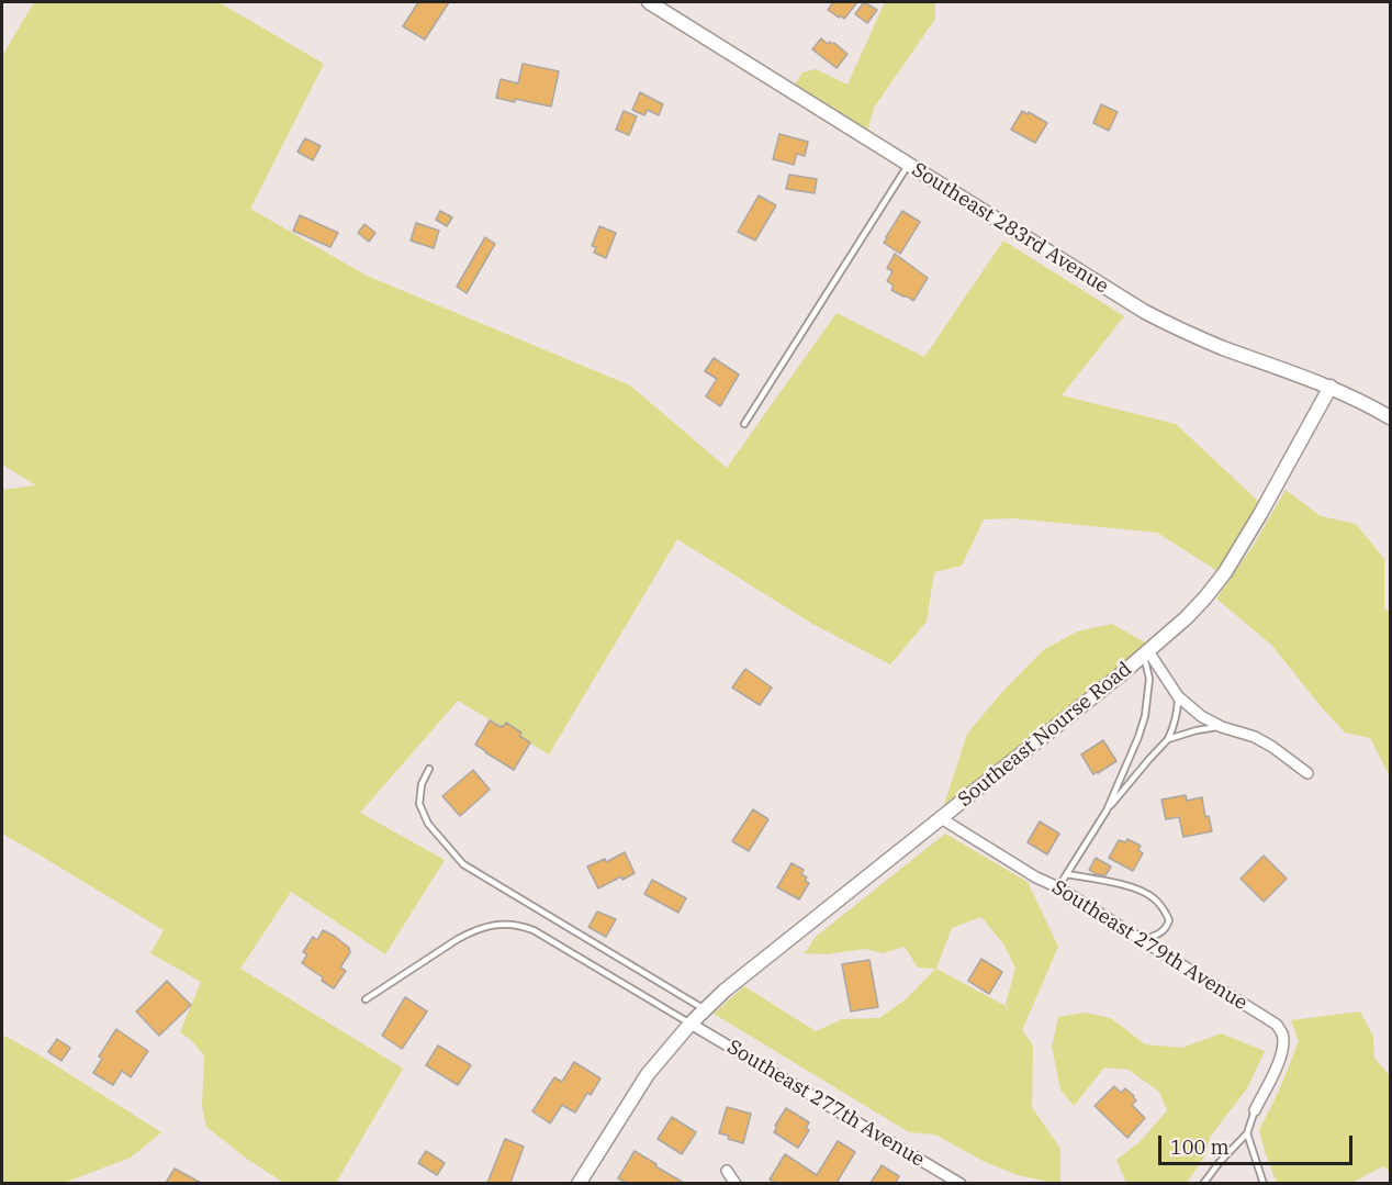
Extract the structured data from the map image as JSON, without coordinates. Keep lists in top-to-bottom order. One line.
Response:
{"streets":{"street":["Southeast 283rd Avenue","Southeast Nourse Road","Southeast 279th Avenue","Southeast 277th Avenue"]},"crossings":[["Southeast 283rd Avenue","Southeast Nourse Road"],["Southeast Nourse Road","Southeast 279th Avenue"],["Southeast Nourse Road","Southeast 277th Avenue"]],"scale_bar":"100 m"}
